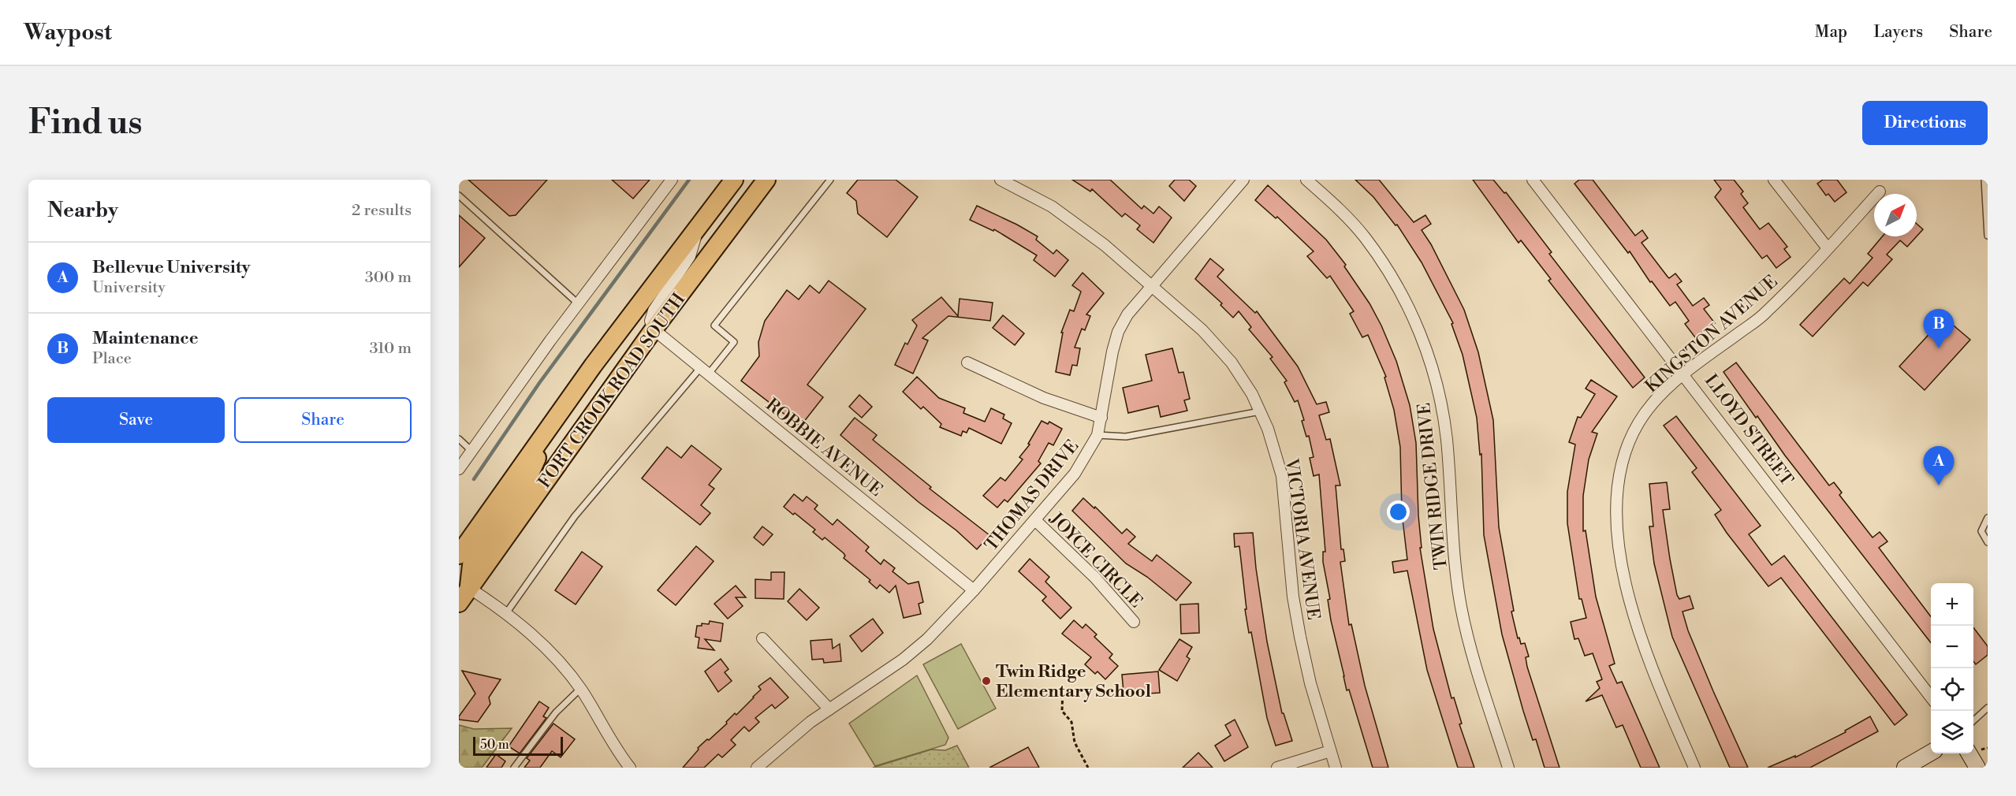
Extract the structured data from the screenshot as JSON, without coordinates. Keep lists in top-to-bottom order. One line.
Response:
{"streets":{"main road":["FORT CROOK ROAD SOUTH"],"street":["KINGSTON AVENUE","LLOYD STREET","ROBBIE AVENUE","TWIN RIDGE DRIVE","THOMAS DRIVE","VICTORIA AVENUE","JOYCE CIRCLE"]},"crossings":[["KINGSTON AVENUE","LLOYD STREET"],["FORT CROOK ROAD SOUTH","ROBBIE AVENUE"],["ROBBIE AVENUE","THOMAS DRIVE"],["THOMAS DRIVE","VICTORIA AVENUE"],["THOMAS DRIVE","JOYCE CIRCLE"]],"places":["Twin Ridge Elementary School"],"scale_bar":"50 m","north":"top right","page":{"header":"Waypost","nav":["Map","Layers","Share"],"buttons":["Directions",["Save","Share"]],"title":"Find us","heading":["Nearby","2 results"],"list":[{"mark":"A","name":"Bellevue University","note":"University","value":"300 m"},{"mark":"B","name":"Maintenance","note":"Place","value":"310 m"}],"pins":["B","A"],"map_buttons":["+","−"],"scale":"50 m"}}
